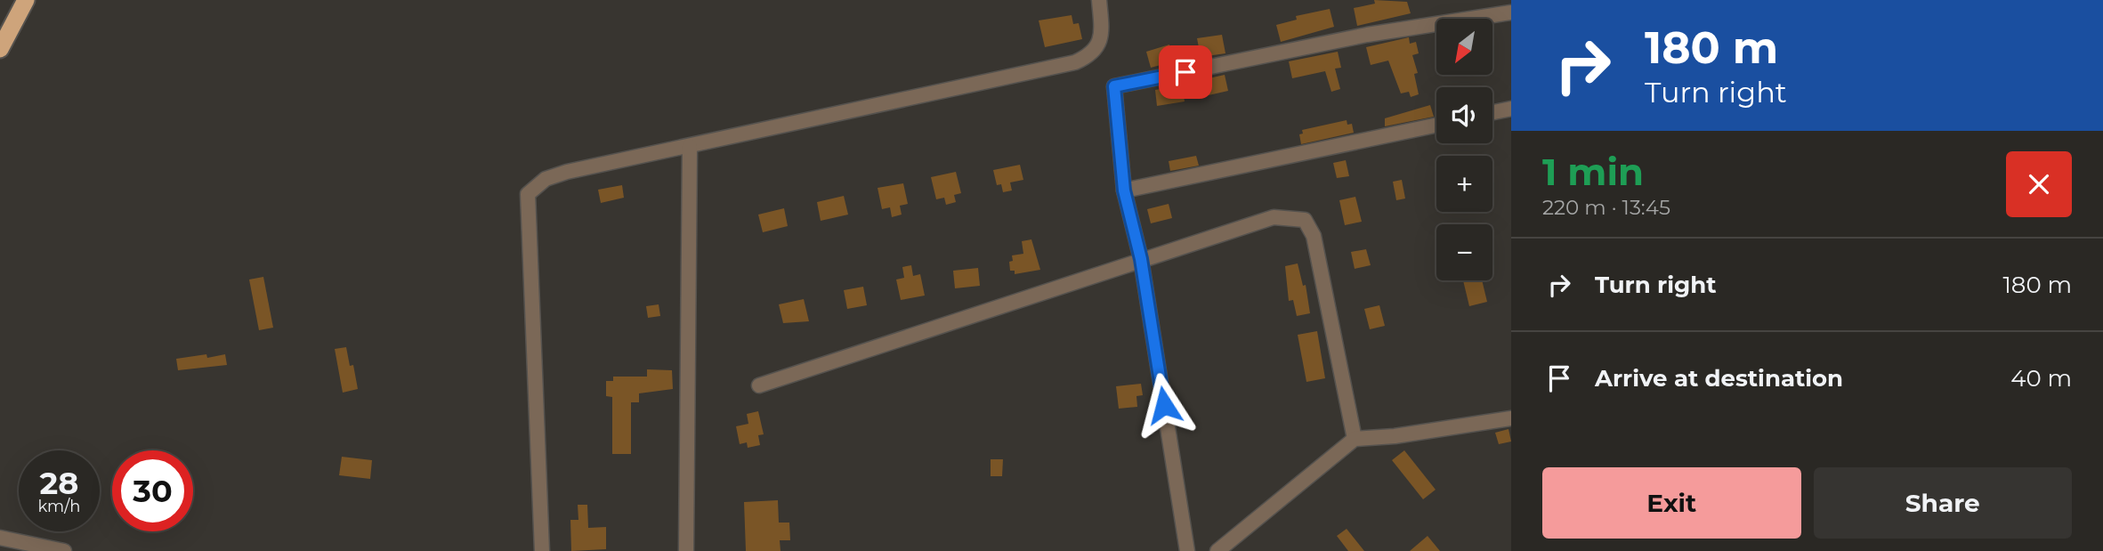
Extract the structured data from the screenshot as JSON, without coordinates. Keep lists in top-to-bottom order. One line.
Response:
{"north":"bottom left","page":{"turn":["180 m","Turn right"],"map_buttons":["+","−"],"heading":["1 min","220 m · 13:45"],"list":[{"name":"Turn right","value":"180 m"},{"name":"Arrive at destination","value":"40 m"}],"speed":"28 km/h","limit":"30","buttons":["Exit","Share"]}}
